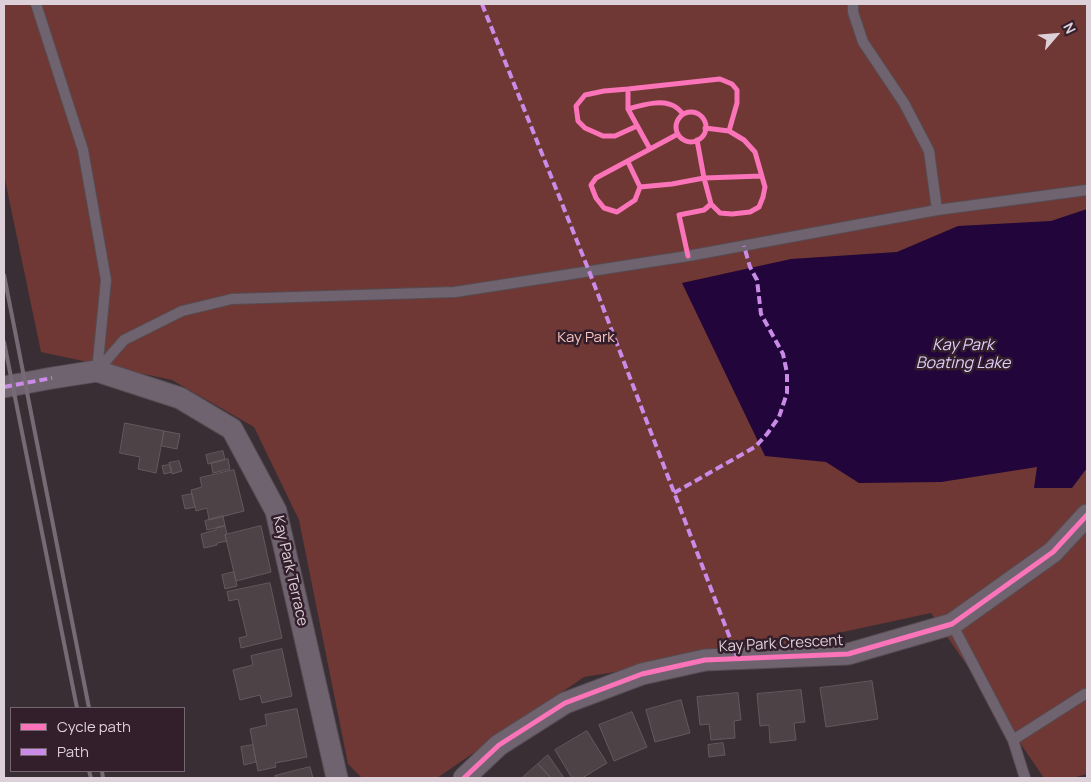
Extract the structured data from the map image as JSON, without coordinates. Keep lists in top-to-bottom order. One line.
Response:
{"streets":{"street":["Kay Park Terrace","Kay Park Crescent"]},"water":["Kay Park Boating Lake"],"parks":["Kay Park"],"legend":["Cycle path","Path"],"north":"top right"}
